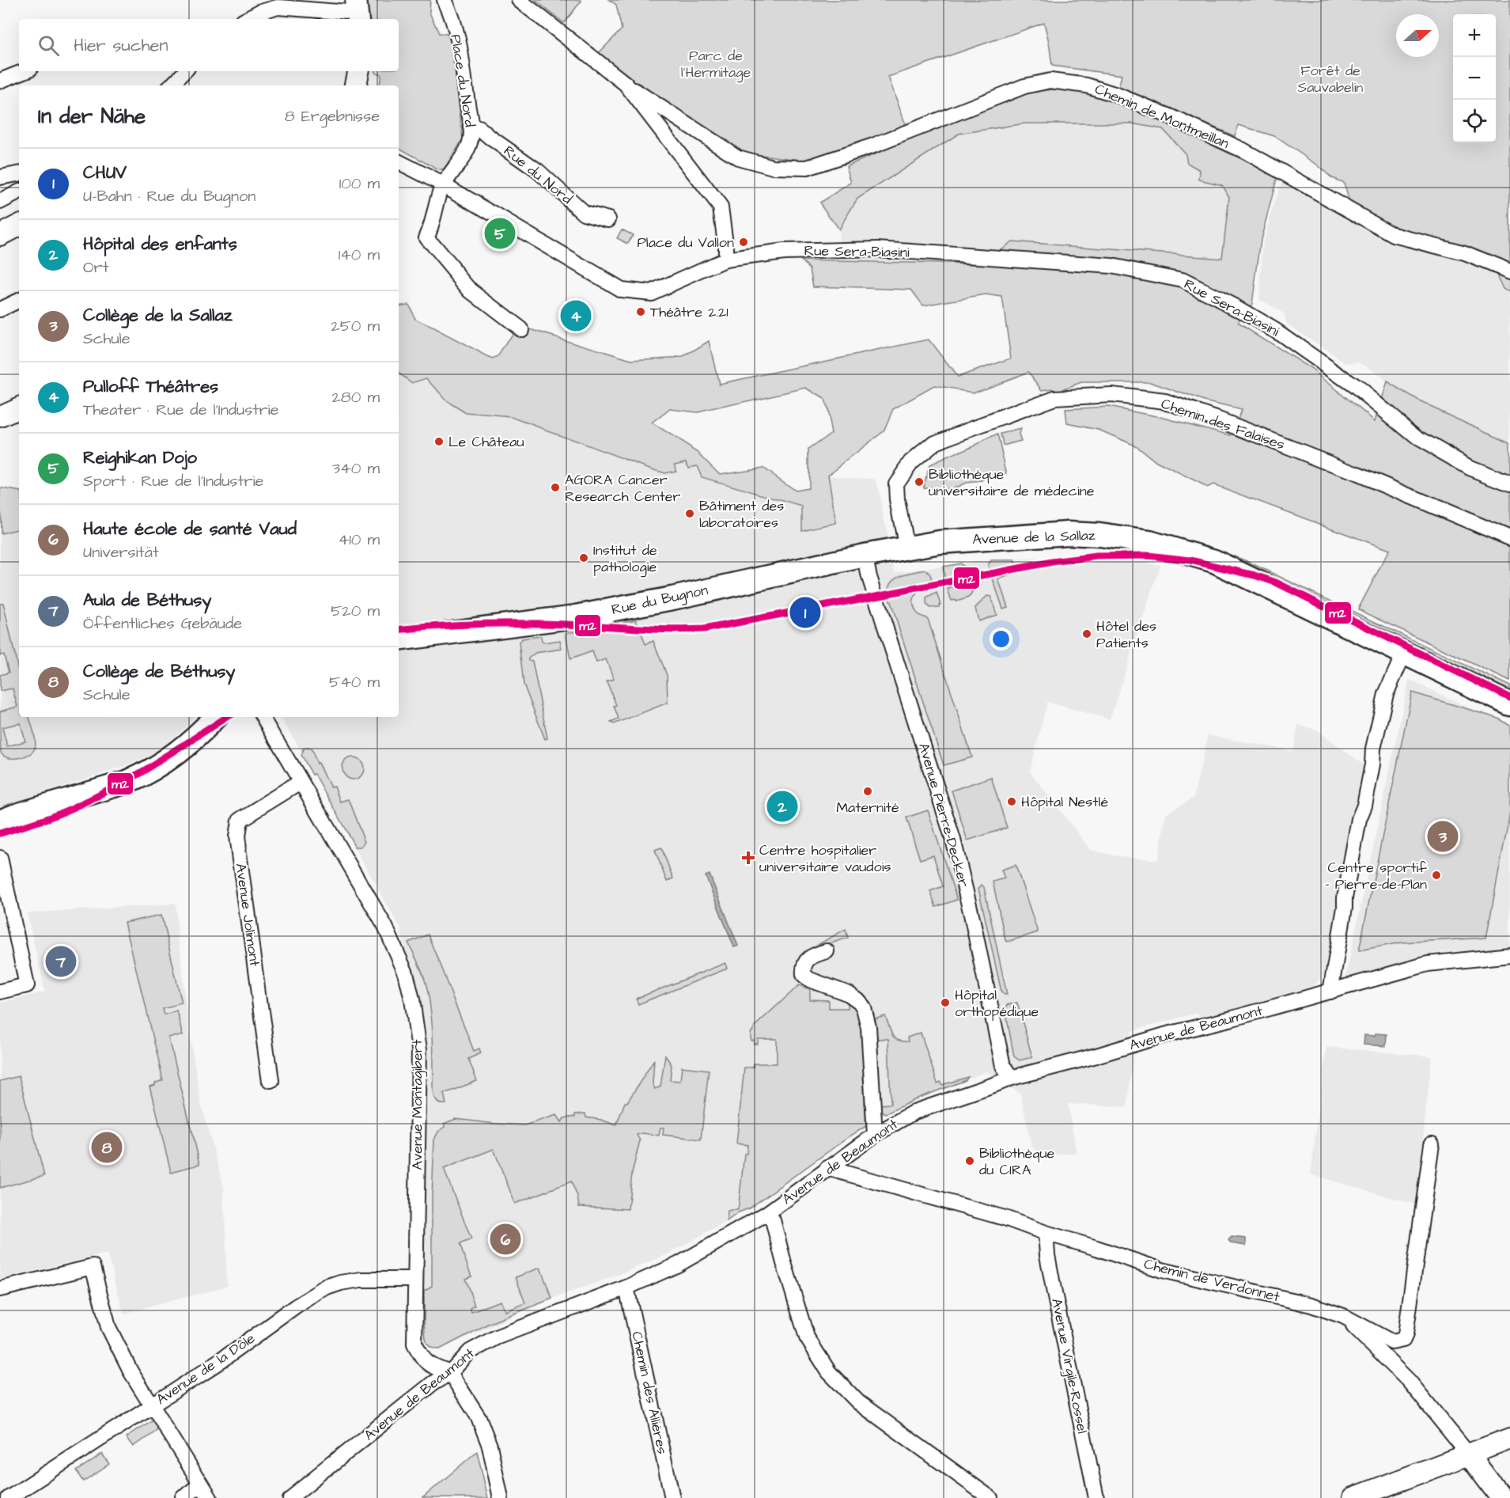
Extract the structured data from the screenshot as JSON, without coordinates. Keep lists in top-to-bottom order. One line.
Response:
{"streets":{"main road":["Avenue de la Sallaz","Rue du Bugnon"],"street":["Place du Nord","Chemin de Montmeillan","Rue du Nord","Rue Sera-Biasini","Chemin des Falaises","Avenue Pierre-Decker","Avenue Jolimont","Avenue de Beaumont","Avenue Montagibert","Chemin de Verdonnet","Avenue Virgile-Rossel","Avenue de la Dôle","Chemin des Allières"]},"crossings":[["Place du Nord","Rue du Nord"],["Chemin des Falaises","Avenue de la Sallaz"],["Avenue de la Sallaz","Rue du Bugnon"],["Avenue de la Sallaz","Avenue Pierre-Decker"],["Rue du Bugnon","Avenue Pierre-Decker"],["Avenue Pierre-Decker","Avenue de Beaumont"],["Avenue Jolimont","Avenue Montagibert"],["Avenue de Beaumont","Avenue Montagibert"],["Avenue de Beaumont","Chemin de Verdonnet"],["Avenue de Beaumont","Chemin des Allières"],["Avenue Montagibert","Avenue de la Dôle"],["Chemin de Verdonnet","Avenue Virgile-Rossel"]],"parks":["Parc de l'Hermitage","Forêt de Sauvabelin"],"places":{"other":["Place du Vallon","Théâtre 2.21","Le Château","Bibliothèque universitaire de médecine","AGORA Cancer Research Center","Bâtiment des laboratoires","Institut de pathologie","Hôtel des Patients","Maternité","Hôpital Nestlé","Centre sportif – Pierre-de-Plan","Hôpital orthopédique","Bibliothèque du CIRA"],"health":["Centre hospitalier universitaire vaudois"]},"lines":["transit line m2"],"north":"right","page":{"map_buttons":["+","−"],"search":"Hier suchen","heading":["In der Nähe","8 Ergebnisse"],"list":[{"mark":"1","name":"CHUV","note":"U-Bahn · Rue du Bugnon","value":"100 m"},{"mark":"2","name":"Hôpital des enfants","note":"Ort","value":"140 m"},{"mark":"3","name":"Collège de la Sallaz","note":"Schule","value":"250 m"},{"mark":"4","name":"Pulloff Théâtres","note":"Theater · Rue de l'Industrie","value":"280 m"},{"mark":"5","name":"Reighikan Dojo","note":"Sport · Rue de l'Industrie","value":"340 m"},{"mark":"6","name":"Haute école de santé Vaud","note":"Universität","value":"410 m"},{"mark":"7","name":"Aula de Béthusy","note":"Öffentliches Gebäude","value":"520 m"},{"mark":"8","name":"Collège de Béthusy","note":"Schule","value":"540 m"}],"pins":["5","4","1","2","3","7","8","6"]}}
